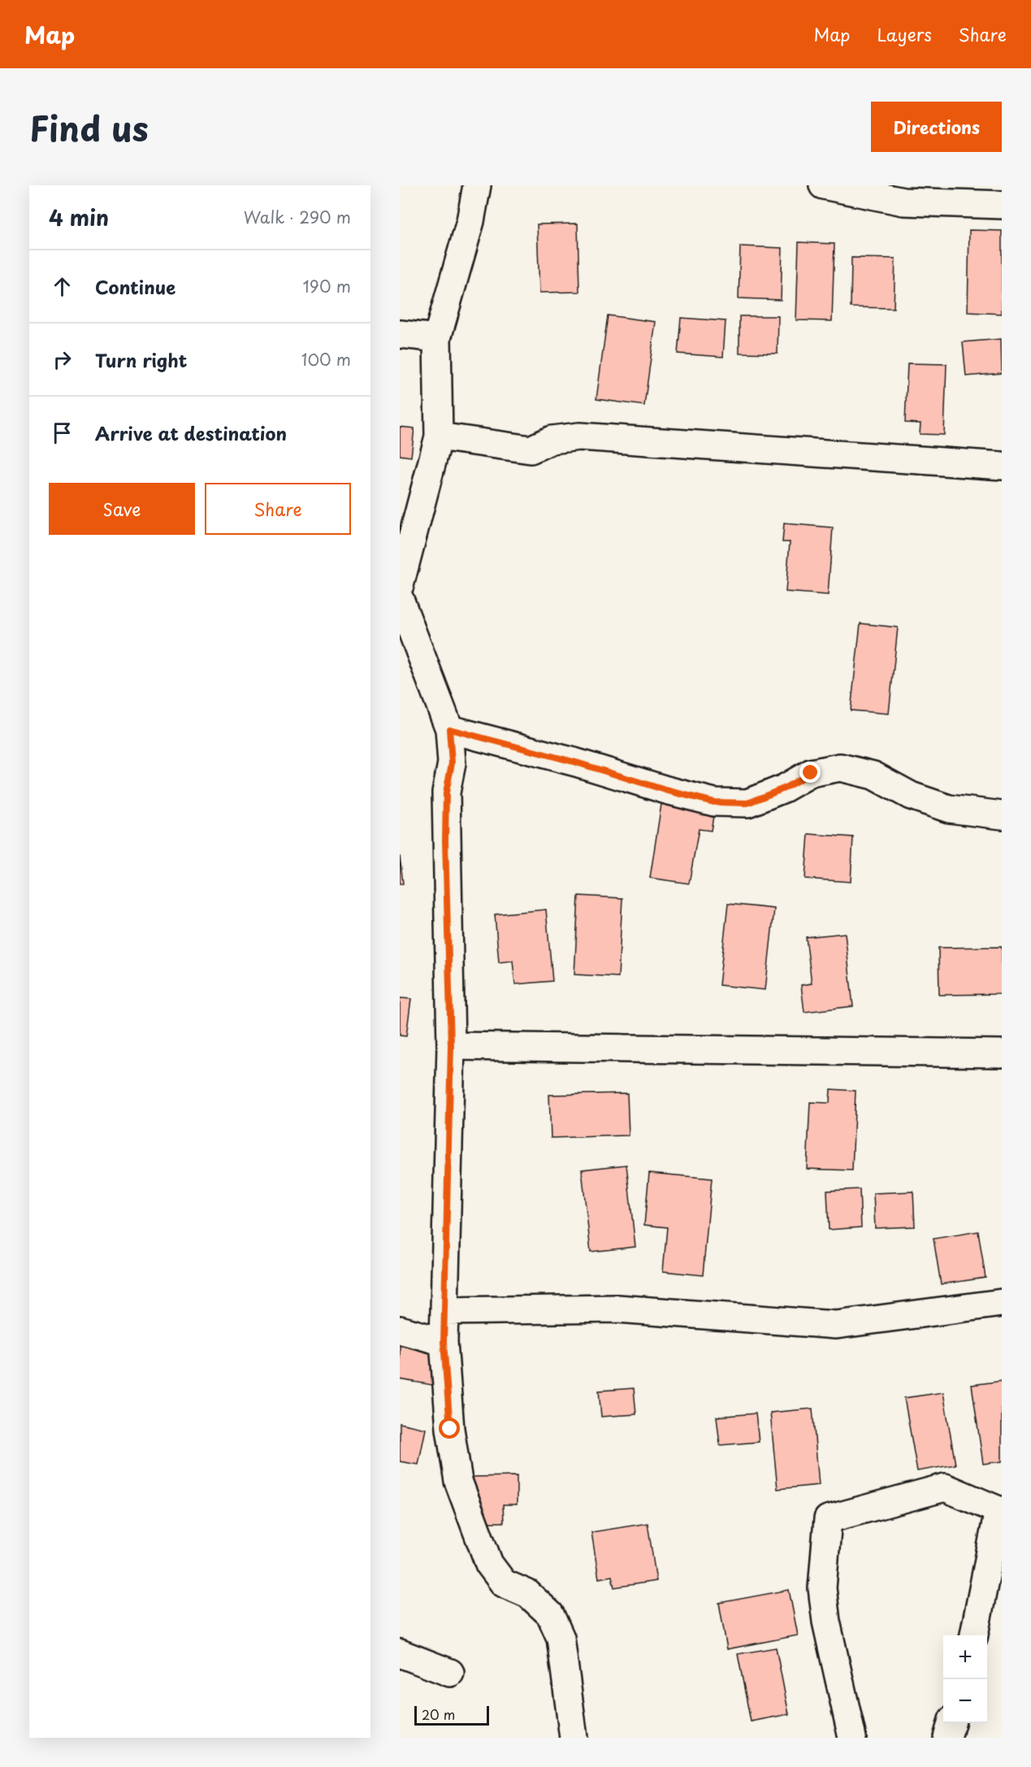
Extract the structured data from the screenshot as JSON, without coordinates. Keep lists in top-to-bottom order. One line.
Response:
{"scale_bar":"20 m","page":{"header":"Map","nav":["Map","Layers","Share"],"title":"Find us","buttons":["Directions",["Save","Share"]],"heading":["4 min","Walk · 290 m"],"list":[["Continue","190 m"],["Turn right","100 m"],"Arrive at destination"],"map_buttons":["+","−"],"scale":"20 m"}}
